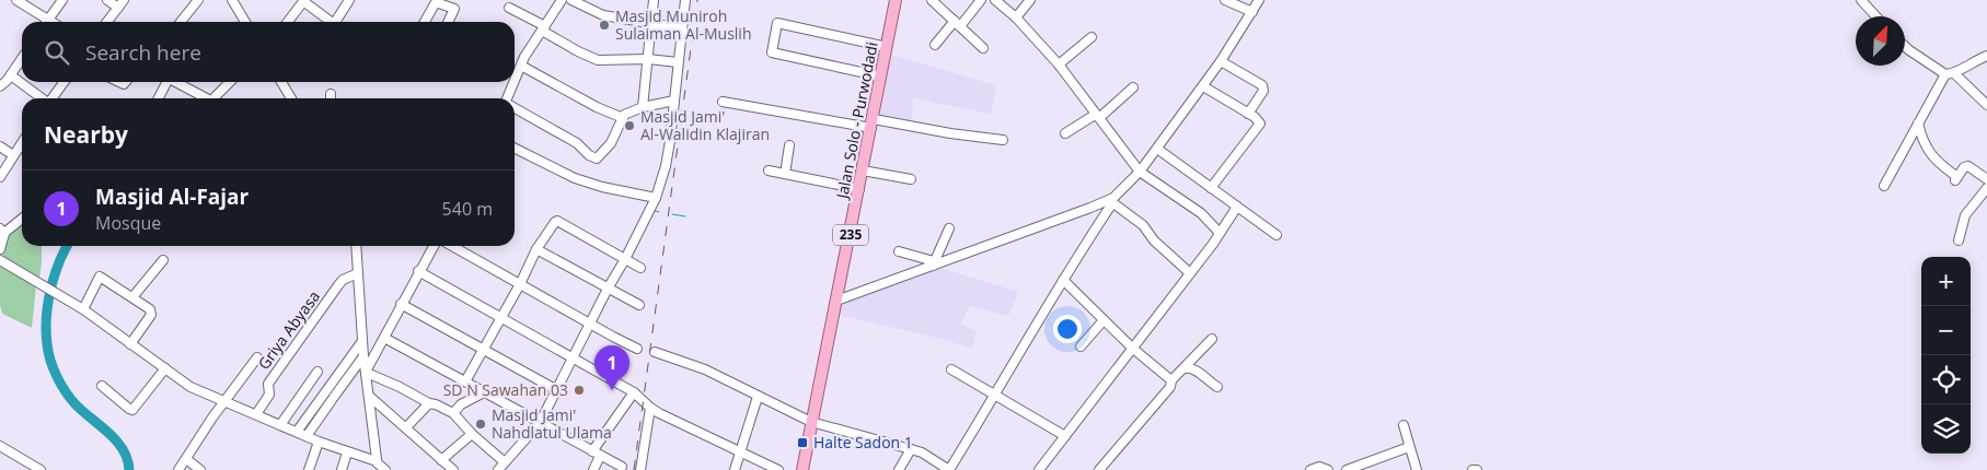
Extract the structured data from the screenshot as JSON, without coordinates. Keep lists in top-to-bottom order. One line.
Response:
{"streets":{"main road":["Jalan Solo - Purwodadi","235"],"street":["Griya Abyasa"]},"places":{"other":["Masjid Muniroh Sulaiman Al-Muslih","Masjid Jami' Al-Walidin Klajiran","SD N Sawahan 03","Masjid Jami' Nahdlatul Ulama"],"transit":["Halte Sadon 1"]},"north":"top right","page":{"search":"Search here","heading":"Nearby","list":[{"mark":"1","name":"Masjid Al-Fajar","note":"Mosque","value":"540 m"}],"map_buttons":["+","−"],"pins":"1"}}
